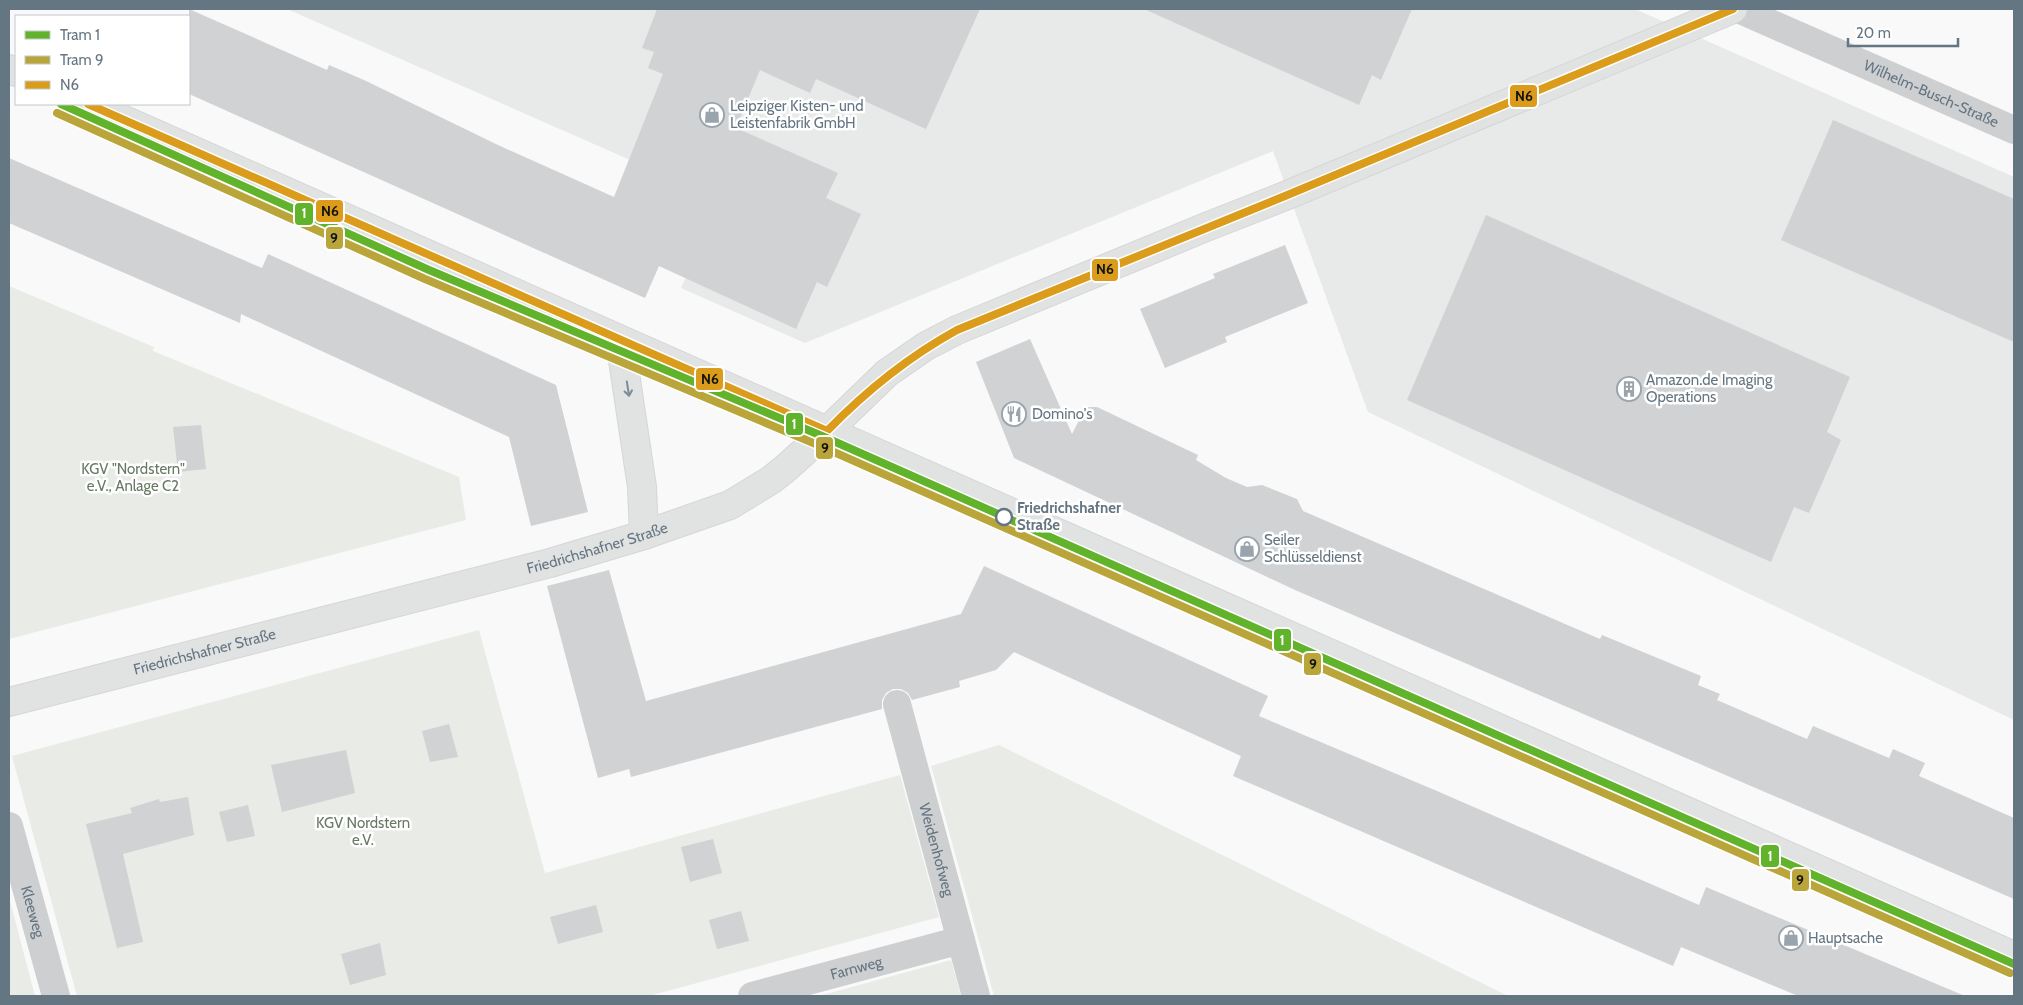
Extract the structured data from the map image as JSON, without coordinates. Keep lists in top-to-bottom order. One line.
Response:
{"streets":{"main road":["Friedrichshafner Straße"],"street":["Wilhelm-Busch-Straße","Weidenhofweg","Kleeweg","Farnweg"]},"crossings":[["Weidenhofweg","Farnweg"]],"parks":["KGV \"Nordstern\" e.V., Anlage C2","KGV Nordstern e.V."],"places":{"shop":["Leipziger Kisten- und Leistenfabrik GmbH","Seiler Schlüsseldienst","Hauptsache"],"building":["Amazon.de Imaging Operations"],"restaurant":["Domino's"],"other":["Friedrichshafner Straße"]},"lines":["transit line N6","tram line 1","tram line 9"],"legend":["Tram 1","Tram 9","N6"],"scale_bar":"20 m"}
